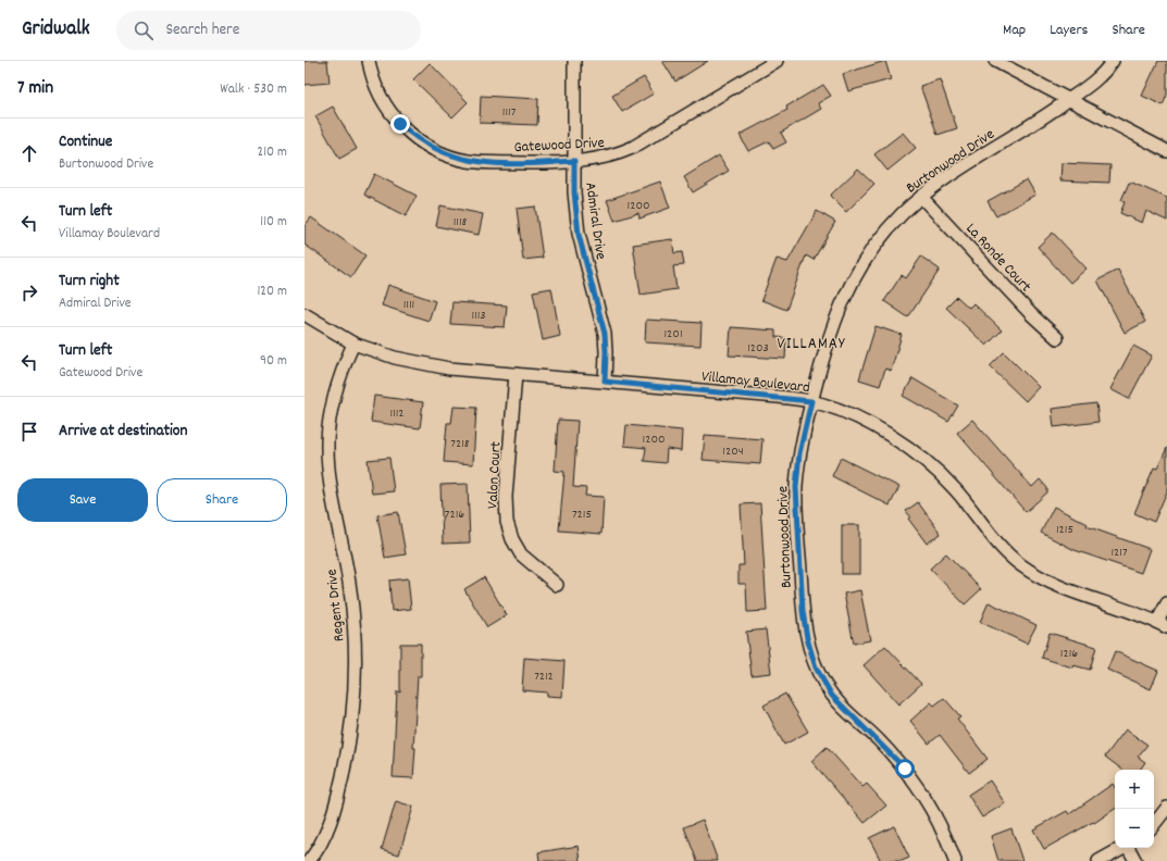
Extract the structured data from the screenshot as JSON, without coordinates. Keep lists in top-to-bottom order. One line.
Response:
{"streets":{"street":["Gatewood Drive","Burtonwood Drive","Admiral Drive","La Ronde Court","Villamay Boulevard","Valon Court","Regent Drive"]},"crossings":[["Gatewood Drive","Admiral Drive"],["Burtonwood Drive","La Ronde Court"],["Burtonwood Drive","Villamay Boulevard"],["Admiral Drive","Villamay Boulevard"],["Villamay Boulevard","Valon Court"],["Villamay Boulevard","Regent Drive"]],"districts":["VILLAMAY"],"house_numbers":["1117","1200","1118","1111","1113","1201","1203","1112","1200","7218","1204","7216","7215","1215","1217","1216","7212"],"page":{"header":"Gridwalk","search":"Search here","nav":["Map","Layers","Share"],"heading":["7 min","Walk · 530 m"],"list":[["Continue","Burtonwood Drive","210 m"],["Turn left","Villamay Boulevard","110 m"],["Turn right","Admiral Drive","120 m"],["Turn left","Gatewood Drive","90 m"],"Arrive at destination"],"buttons":["Save","Share"],"map_buttons":["+","−"]}}
